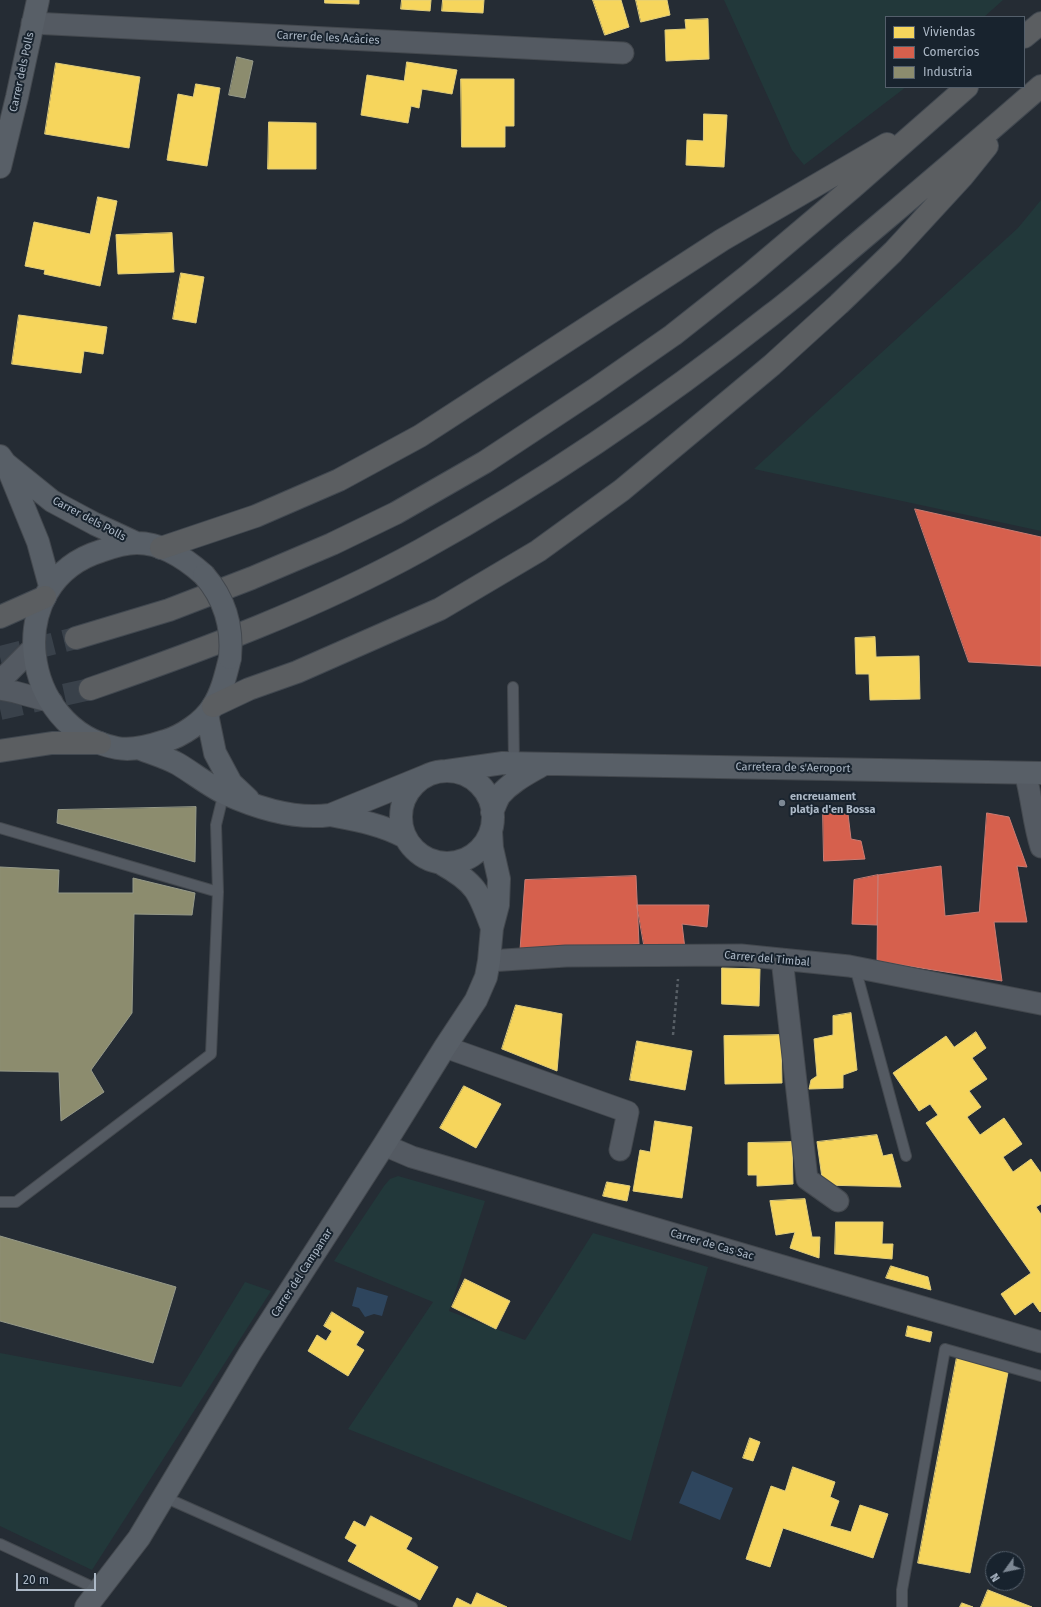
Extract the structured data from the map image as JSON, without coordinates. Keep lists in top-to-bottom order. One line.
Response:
{"streets":{"main road":["Carrer dels Polls","Carretera de s'Aeroport","Carrer del Campanar"],"street":["Carrer de les Acàcies","Carrer del Timbal","Carrer de Cas Sac"]},"crossings":[["Carrer de les Acàcies","Carrer dels Polls"],["Carretera de s'Aeroport","Carrer del Campanar"],["Carrer del Timbal","Carrer del Campanar"],["Carrer de Cas Sac","Carrer del Campanar"]],"places":["encreuament platja d'en Bossa"],"legend":["Viviendas","Comercios","Industria"],"scale_bar":"20 m","north":"bottom left"}
